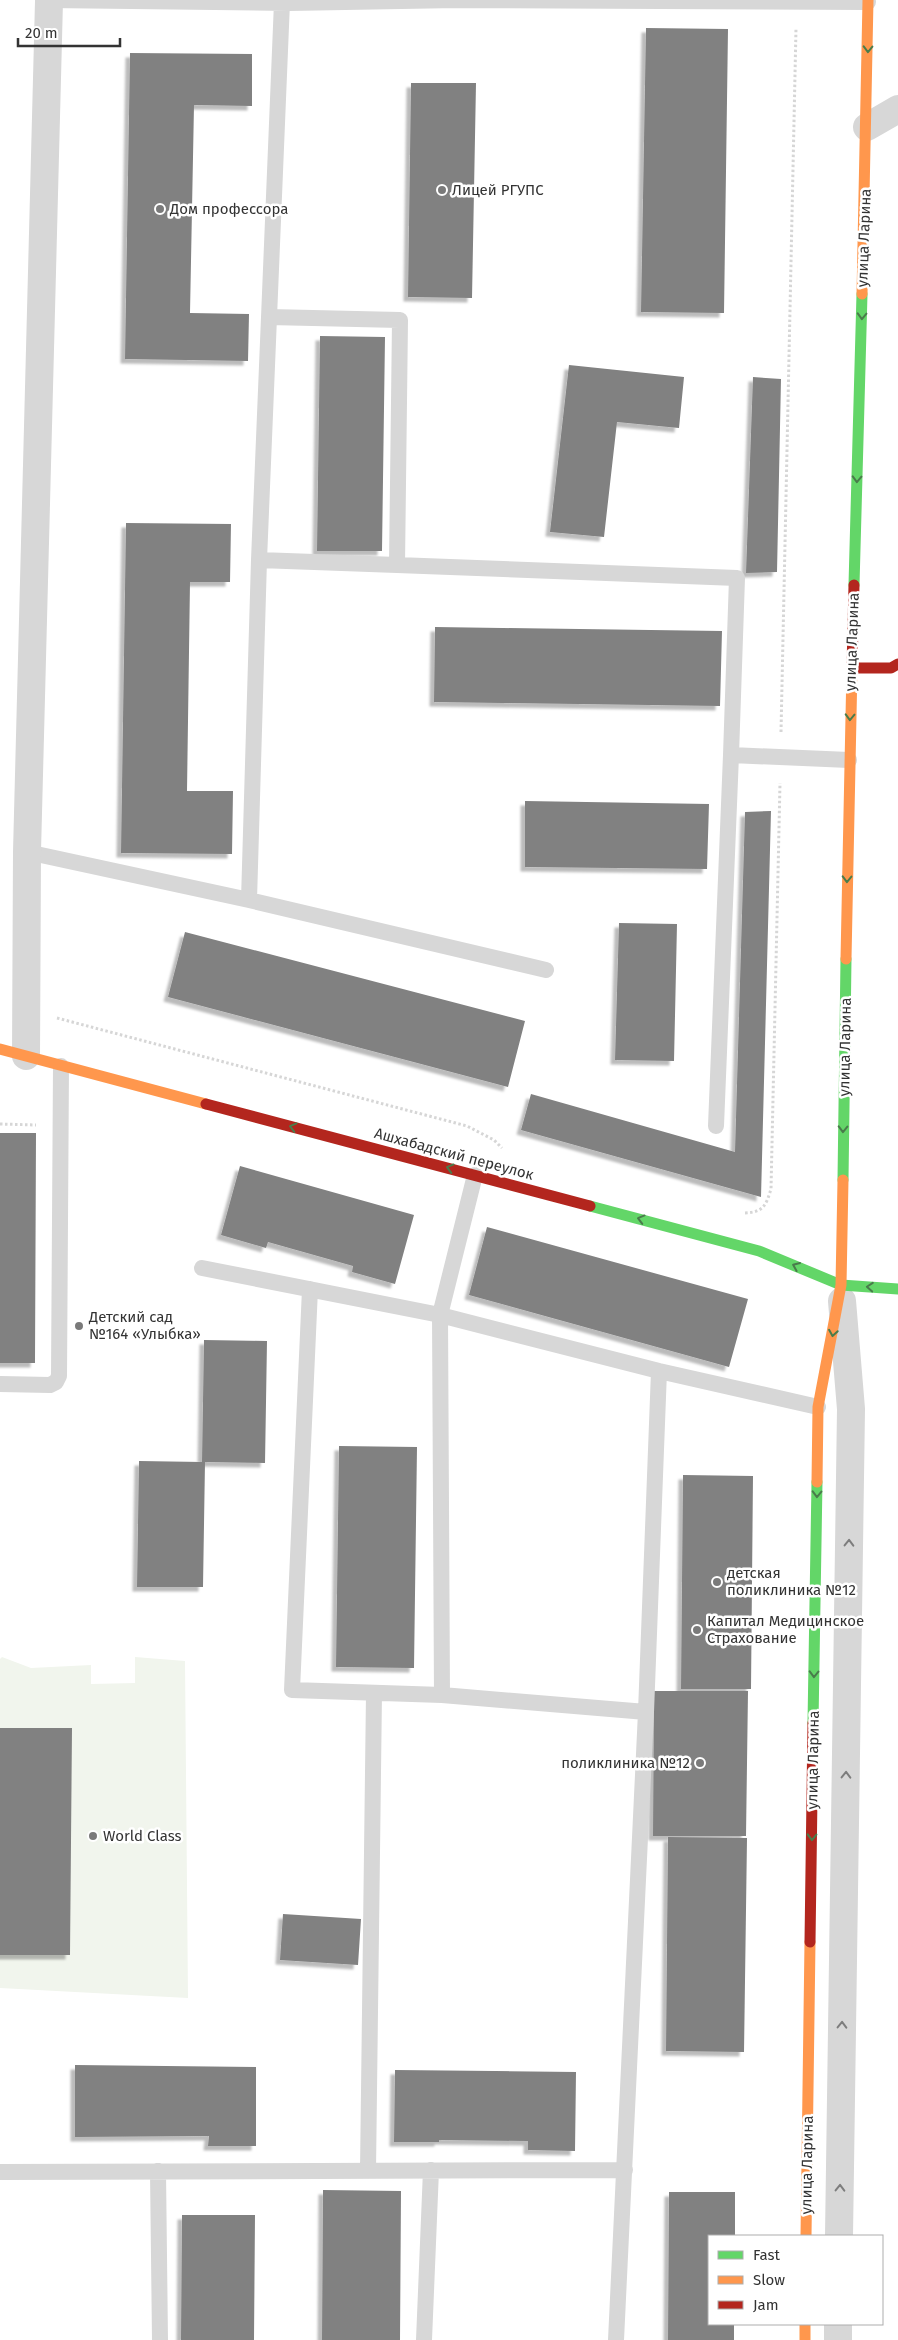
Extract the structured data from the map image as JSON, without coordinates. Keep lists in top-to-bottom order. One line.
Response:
{"streets":{"main road":["улица Ларина","Ашхабадский переулок"]},"crossings":[["улица Ларина","Ашхабадский переулок"]],"one_way":["Ашхабадский переулок"],"places":["Лицей РГУПС","Дом профессора","Детский сад №164 «Улыбка»","детская поликлиника №12","Капитал Медицинское Страхование","поликлиника №12","World Class"],"legend":["Fast","Slow","Jam"],"scale_bar":"20 m"}
